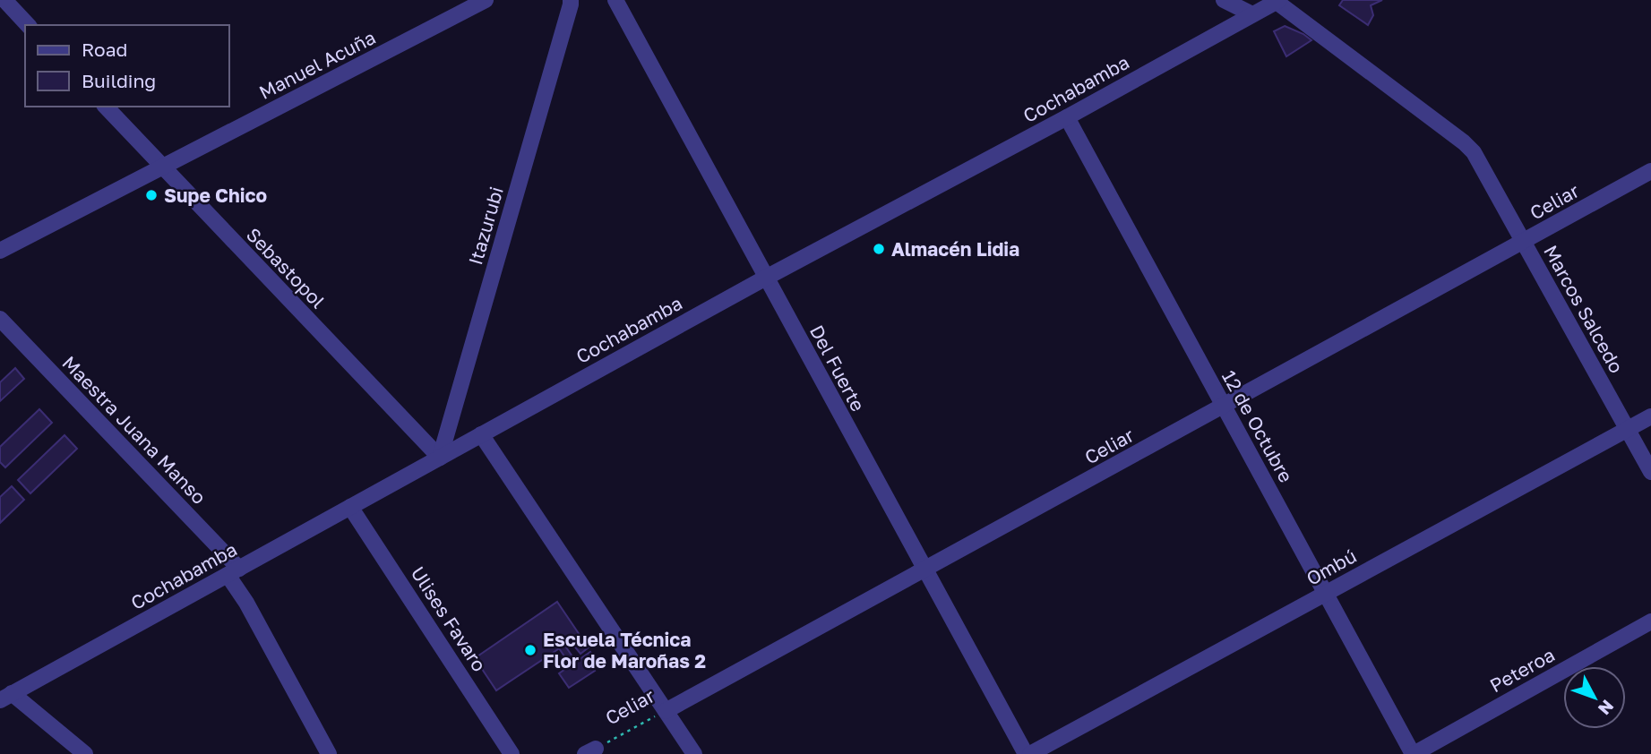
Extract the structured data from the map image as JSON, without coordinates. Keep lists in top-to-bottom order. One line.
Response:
{"streets":{"street":["Manuel Acuña","Cochabamba","Celiar","Itazurubi","Sebastopol","Marcos Salcedo","Del Fuerte","12 de Octubre","Maestra Juana Manso","Ombú","Ulises Favaro","Peteroa"]},"crossings":[["Manuel Acuña","Sebastopol"],["Cochabamba","Itazurubi"],["Cochabamba","Sebastopol"],["Cochabamba","Marcos Salcedo"],["Cochabamba","Del Fuerte"],["Cochabamba","12 de Octubre"],["Cochabamba","Maestra Juana Manso"],["Cochabamba","Ulises Favaro"],["Celiar","Marcos Salcedo"],["Celiar","Del Fuerte"],["Celiar","12 de Octubre"],["Itazurubi","Sebastopol"],["Marcos Salcedo","Ombú"],["12 de Octubre","Ombú"],["12 de Octubre","Peteroa"]],"places":["Supe Chico","Almacén Lidia","Escuela Técnica Flor de Maroñas 2"],"legend":["Road","Building"],"north":"bottom right"}
